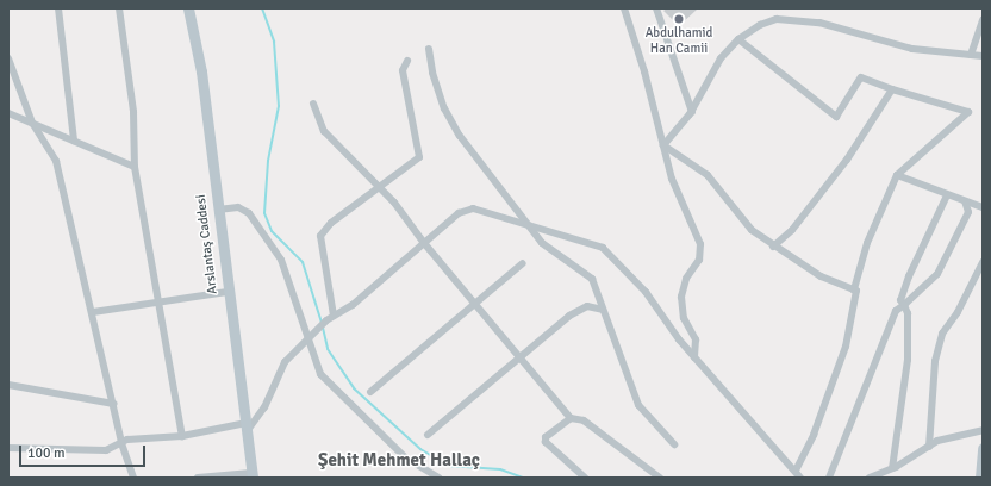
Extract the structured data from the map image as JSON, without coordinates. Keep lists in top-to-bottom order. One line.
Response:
{"streets":{"main road":["Arslantaş Caddesi"]},"districts":["Şehit Mehmet Hallaç"],"places":["Abdulhamid Han Camii"],"scale_bar":"100 m"}
